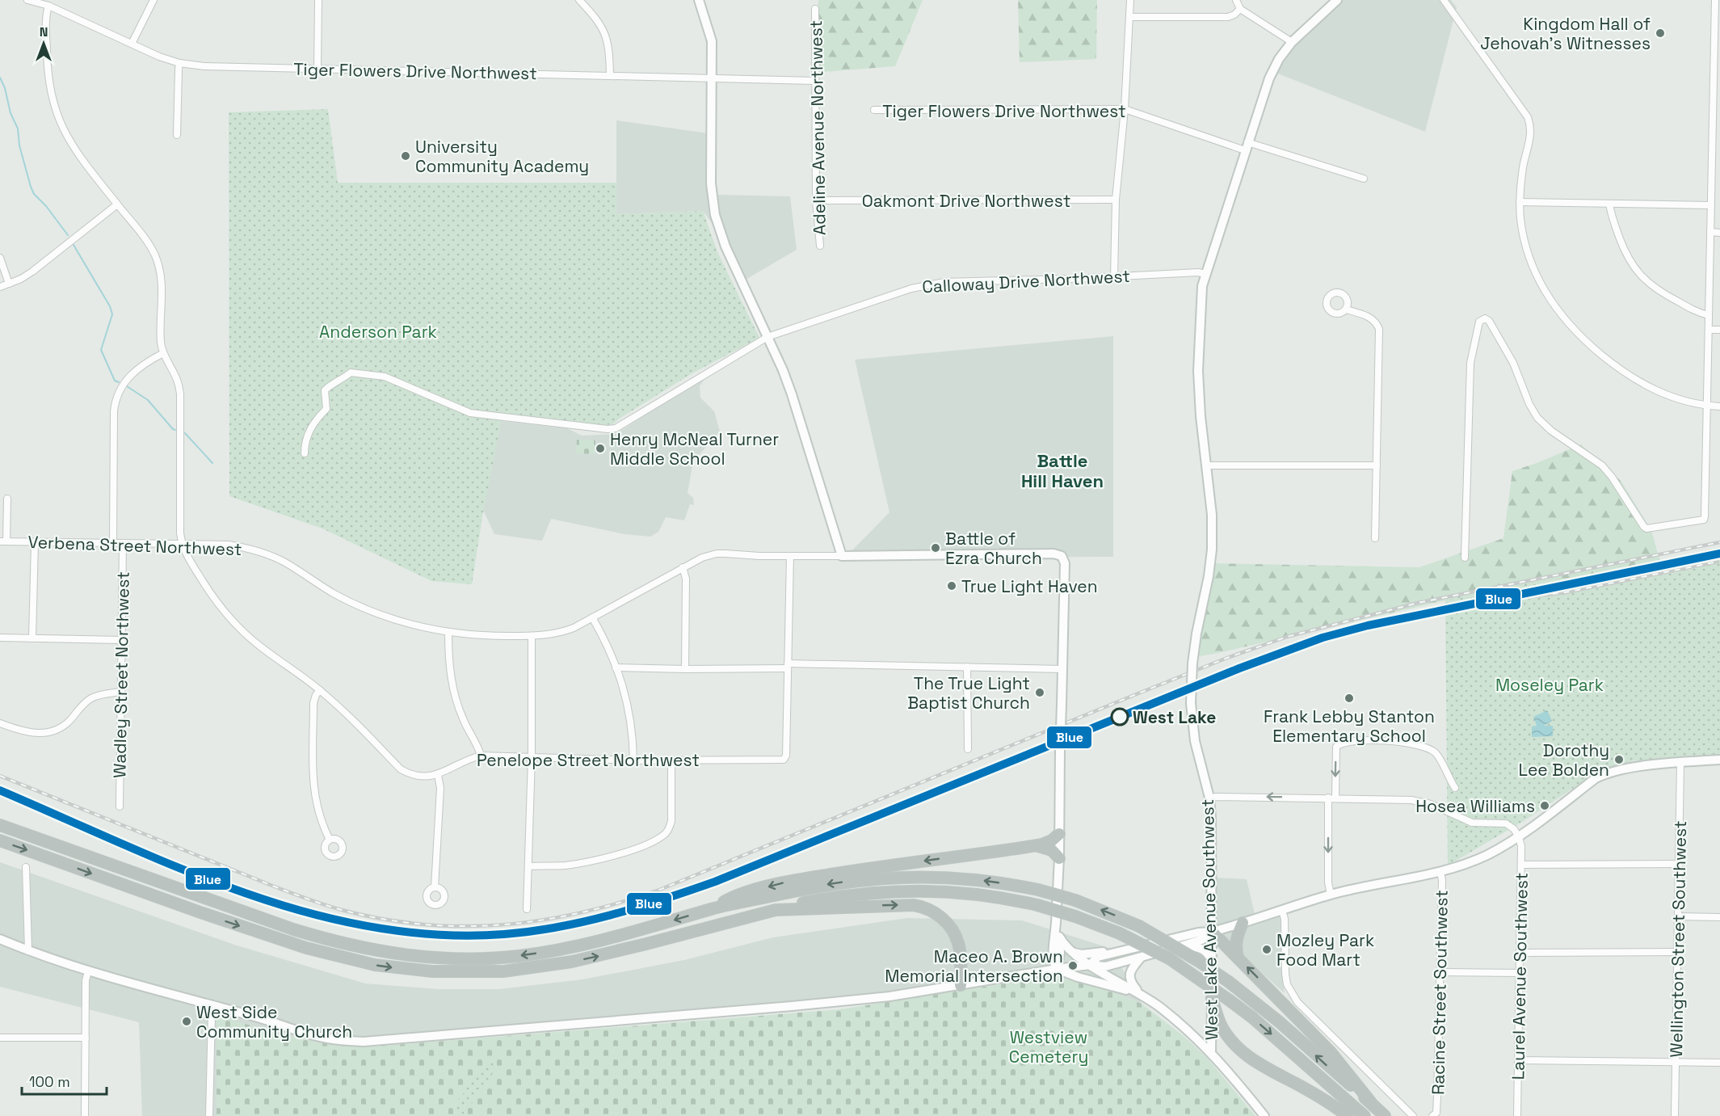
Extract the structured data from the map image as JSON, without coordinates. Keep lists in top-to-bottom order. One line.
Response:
{"streets":{"main road":["West Lake Avenue Southwest"],"street":["Tiger Flowers Drive Northwest","Adeline Avenue Northwest","Oakmont Drive Northwest","Calloway Drive Northwest","Verbena Street Northwest","Wadley Street Northwest","Penelope Street Northwest","Wellington Street Southwest","Laurel Avenue Southwest","Racine Street Southwest"]},"crossings":[["Tiger Flowers Drive Northwest","Adeline Avenue Northwest"],["Tiger Flowers Drive Northwest","West Lake Avenue Southwest"],["Adeline Avenue Northwest","Oakmont Drive Northwest"],["Calloway Drive Northwest","West Lake Avenue Southwest"],["Verbena Street Northwest","Wadley Street Northwest"],["Verbena Street Northwest","Penelope Street Northwest"]],"districts":["Battle Hill Haven"],"parks":["Anderson Park","Moseley Park","Westview Cemetery"],"places":["Kingdom Hall of Jehovah’s Witnesses","University Community Academy","Henry McNeal Turner Middle School","Battle of Ezra Church","True Light Haven","The True Light Baptist Church","Frank Lebby Stanton Elementary School","West Lake","Dorothy Lee Bolden","Hosea Williams","Mozley Park Food Mart","Maceo A. Brown Memorial Intersection","West Side Community Church"],"lines":["transit line Blue"],"scale_bar":"100 m","north":"top"}
